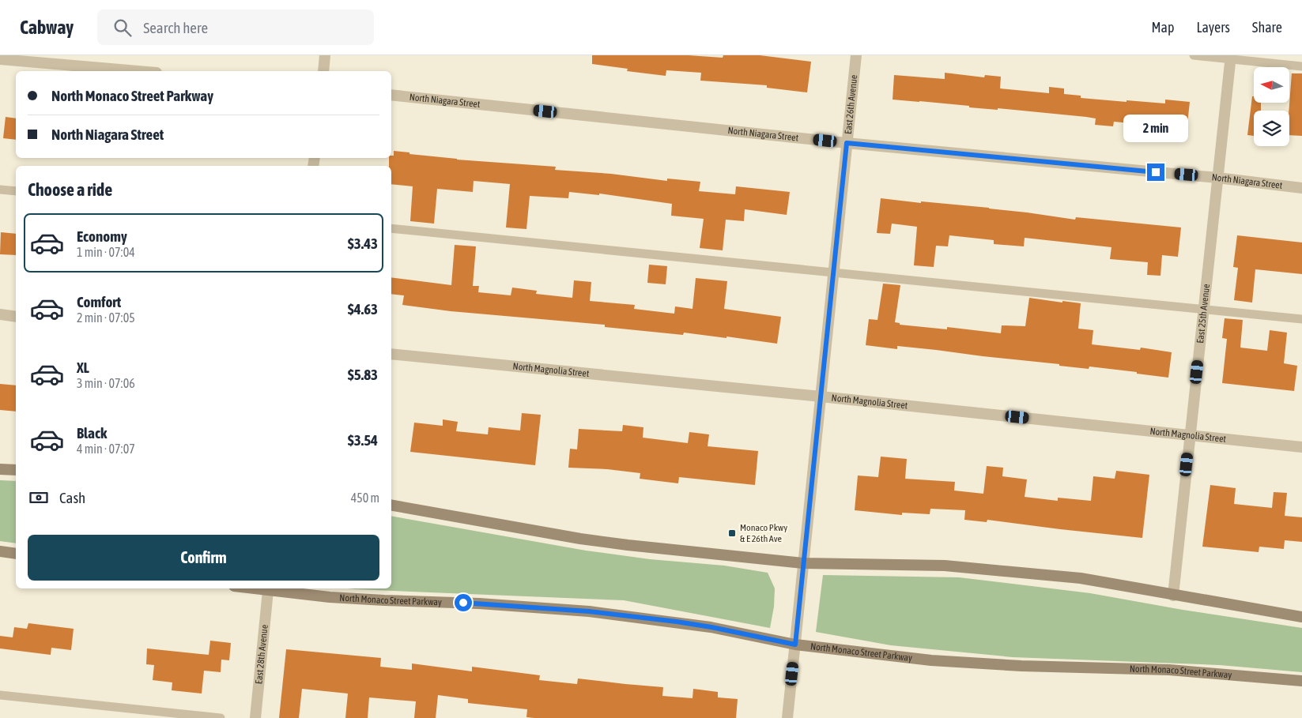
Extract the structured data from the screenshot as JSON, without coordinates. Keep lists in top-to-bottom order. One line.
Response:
{"streets":{"main road":["North Monaco Street Parkway"],"street":["North Niagara Street","East 26th Avenue","East 25th Avenue","North Magnolia Street","East 28th Avenue"]},"crossings":[["North Niagara Street","East 26th Avenue"],["North Niagara Street","East 25th Avenue"],["East 26th Avenue","North Magnolia Street"],["East 26th Avenue","North Monaco Street Parkway"],["East 25th Avenue","North Magnolia Street"],["North Monaco Street Parkway","East 28th Avenue"]],"places":{"transit":["Monaco Pkwy & E 26th Ave"]},"north":"left","page":{"header":"Cabway","search":"Search here","nav":["Map","Layers","Share"],"banner":["North Monaco Street Parkway","North Niagara Street"],"bubble":"2 min","heading":"Choose a ride","list":[{"name":"Economy","note":"1 min · 07:04","value":"$3.43"},{"name":"Comfort","note":"2 min · 07:05","value":"$4.63"},{"name":"XL","note":"3 min · 07:06","value":"$5.83"},{"name":"Black","note":"4 min · 07:07","value":"$3.54"}],"pay":["Cash","450 m"],"buttons":"Confirm"}}
